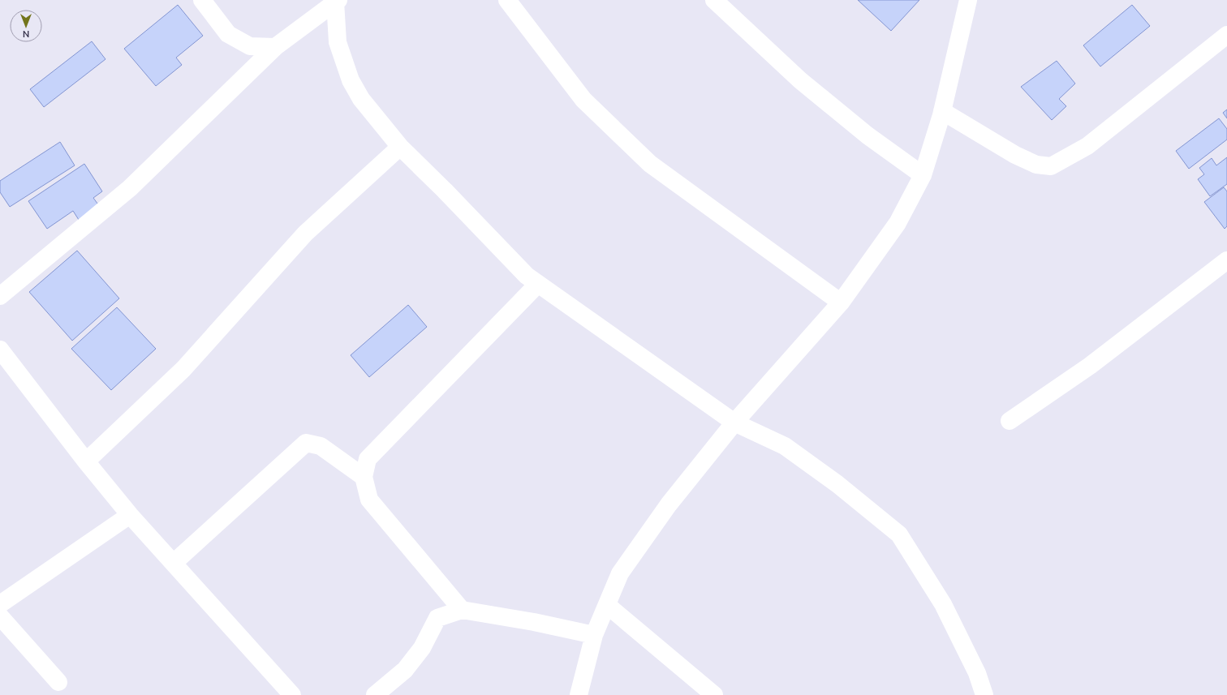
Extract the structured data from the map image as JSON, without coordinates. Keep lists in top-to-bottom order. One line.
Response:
{"north":"bottom"}
